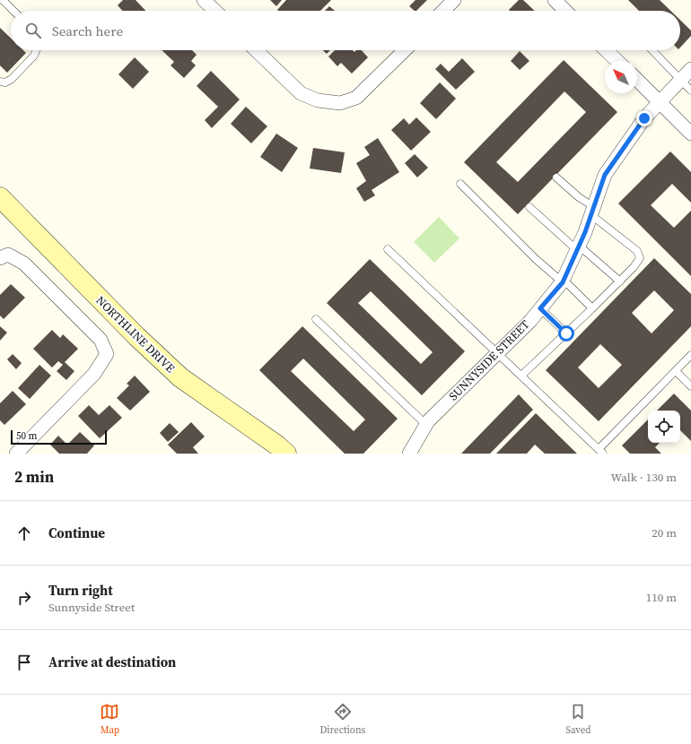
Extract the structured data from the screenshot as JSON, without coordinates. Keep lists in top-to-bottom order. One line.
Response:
{"streets":{"street":["NORTHLINE DRIVE","SUNNYSIDE STREET"]},"scale_bar":"50 m","north":"top left","page":{"search":"Search here","scale":"50 m","heading":["2 min","Walk · 130 m"],"list":[["Continue","20 m"],["Turn right","Sunnyside Street","110 m"],"Arrive at destination"],"nav":["Map","Directions","Saved"]}}
